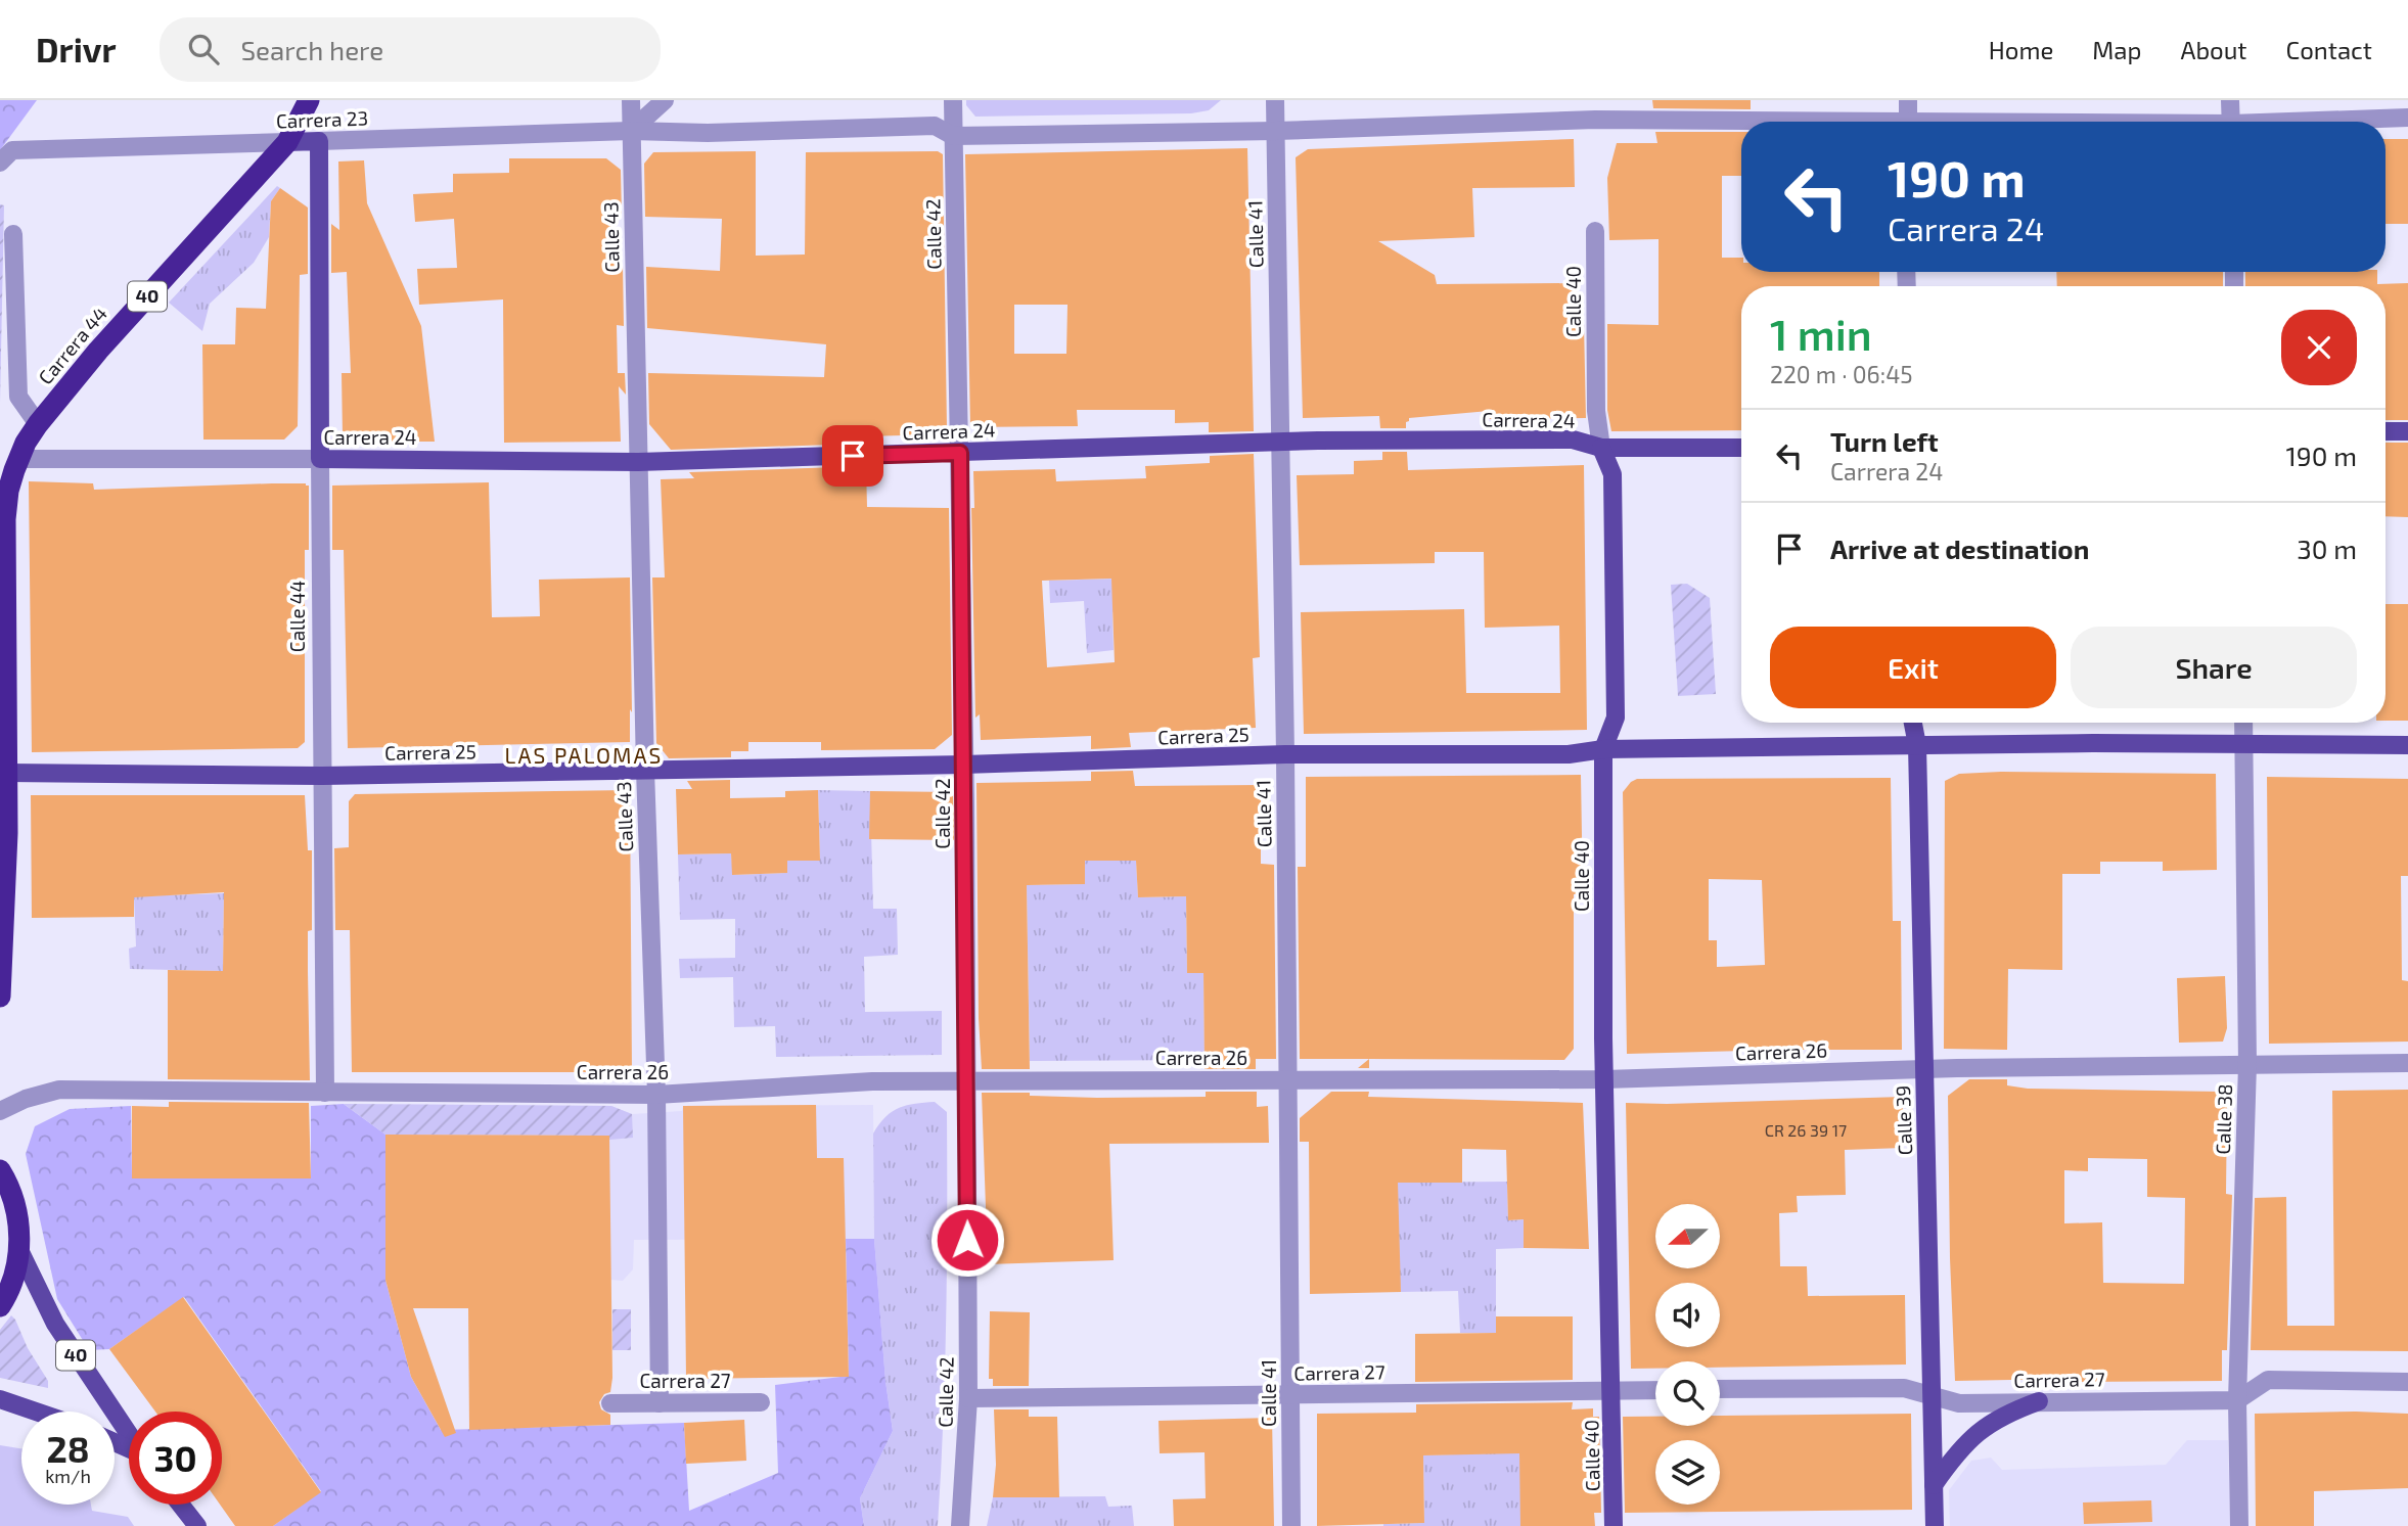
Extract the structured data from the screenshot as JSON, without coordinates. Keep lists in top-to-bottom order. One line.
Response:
{"streets":{"highway":["40","Carrera 44"],"main road":["Carrera 23","Calle 40","Carrera 24","Calle 44","Carrera 25","Calle 39"],"street":["Calle 42","Calle 41","Calle 43","Carrera 26","Calle 38","Carrera 27"]},"crossings":[["Carrera 23","Calle 42"],["Carrera 23","Calle 41"],["Carrera 23","Calle 43"],["Carrera 23","40"],["Carrera 23","Carrera 44"],["Carrera 23","Calle 44"],["Calle 42","Carrera 24"],["Calle 42","Carrera 25"],["Calle 42","Carrera 26"],["Calle 42","Carrera 27"],["Calle 41","Carrera 24"],["Calle 41","Carrera 25"],["Calle 41","Carrera 26"],["Calle 41","Carrera 27"],["Calle 43","Carrera 24"],["Calle 43","Carrera 25"],["Calle 43","Carrera 26"],["Calle 43","Carrera 27"],["40","Carrera 44"],["40","Carrera 24"],["40","Carrera 25"],["Calle 40","Carrera 24"],["Calle 40","Carrera 25"],["Calle 40","Carrera 26"],["Calle 40","Carrera 27"],["Carrera 44","Carrera 24"],["Carrera 24","Calle 44"],["Calle 44","Carrera 25"],["Calle 44","Carrera 26"],["Carrera 25","Calle 38"],["Carrera 25","Calle 39"],["Carrera 26","Calle 38"],["Carrera 26","Calle 39"],["Calle 38","Carrera 27"],["Calle 39","Carrera 27"]],"districts":["LAS PALOMAS"],"house_numbers":["CR 26 39 17"],"north":"left","page":{"header":"Drivr","search":"Search here","nav":["Home","Map","About","Contact"],"turn":["190 m","Carrera 24"],"heading":["1 min","220 m · 06:45"],"list":[{"name":"Turn left","note":"Carrera 24","value":"190 m"},{"name":"Arrive at destination","value":"30 m"}],"buttons":["Exit","Share"],"speed":"28 km/h","limit":"30"}}
